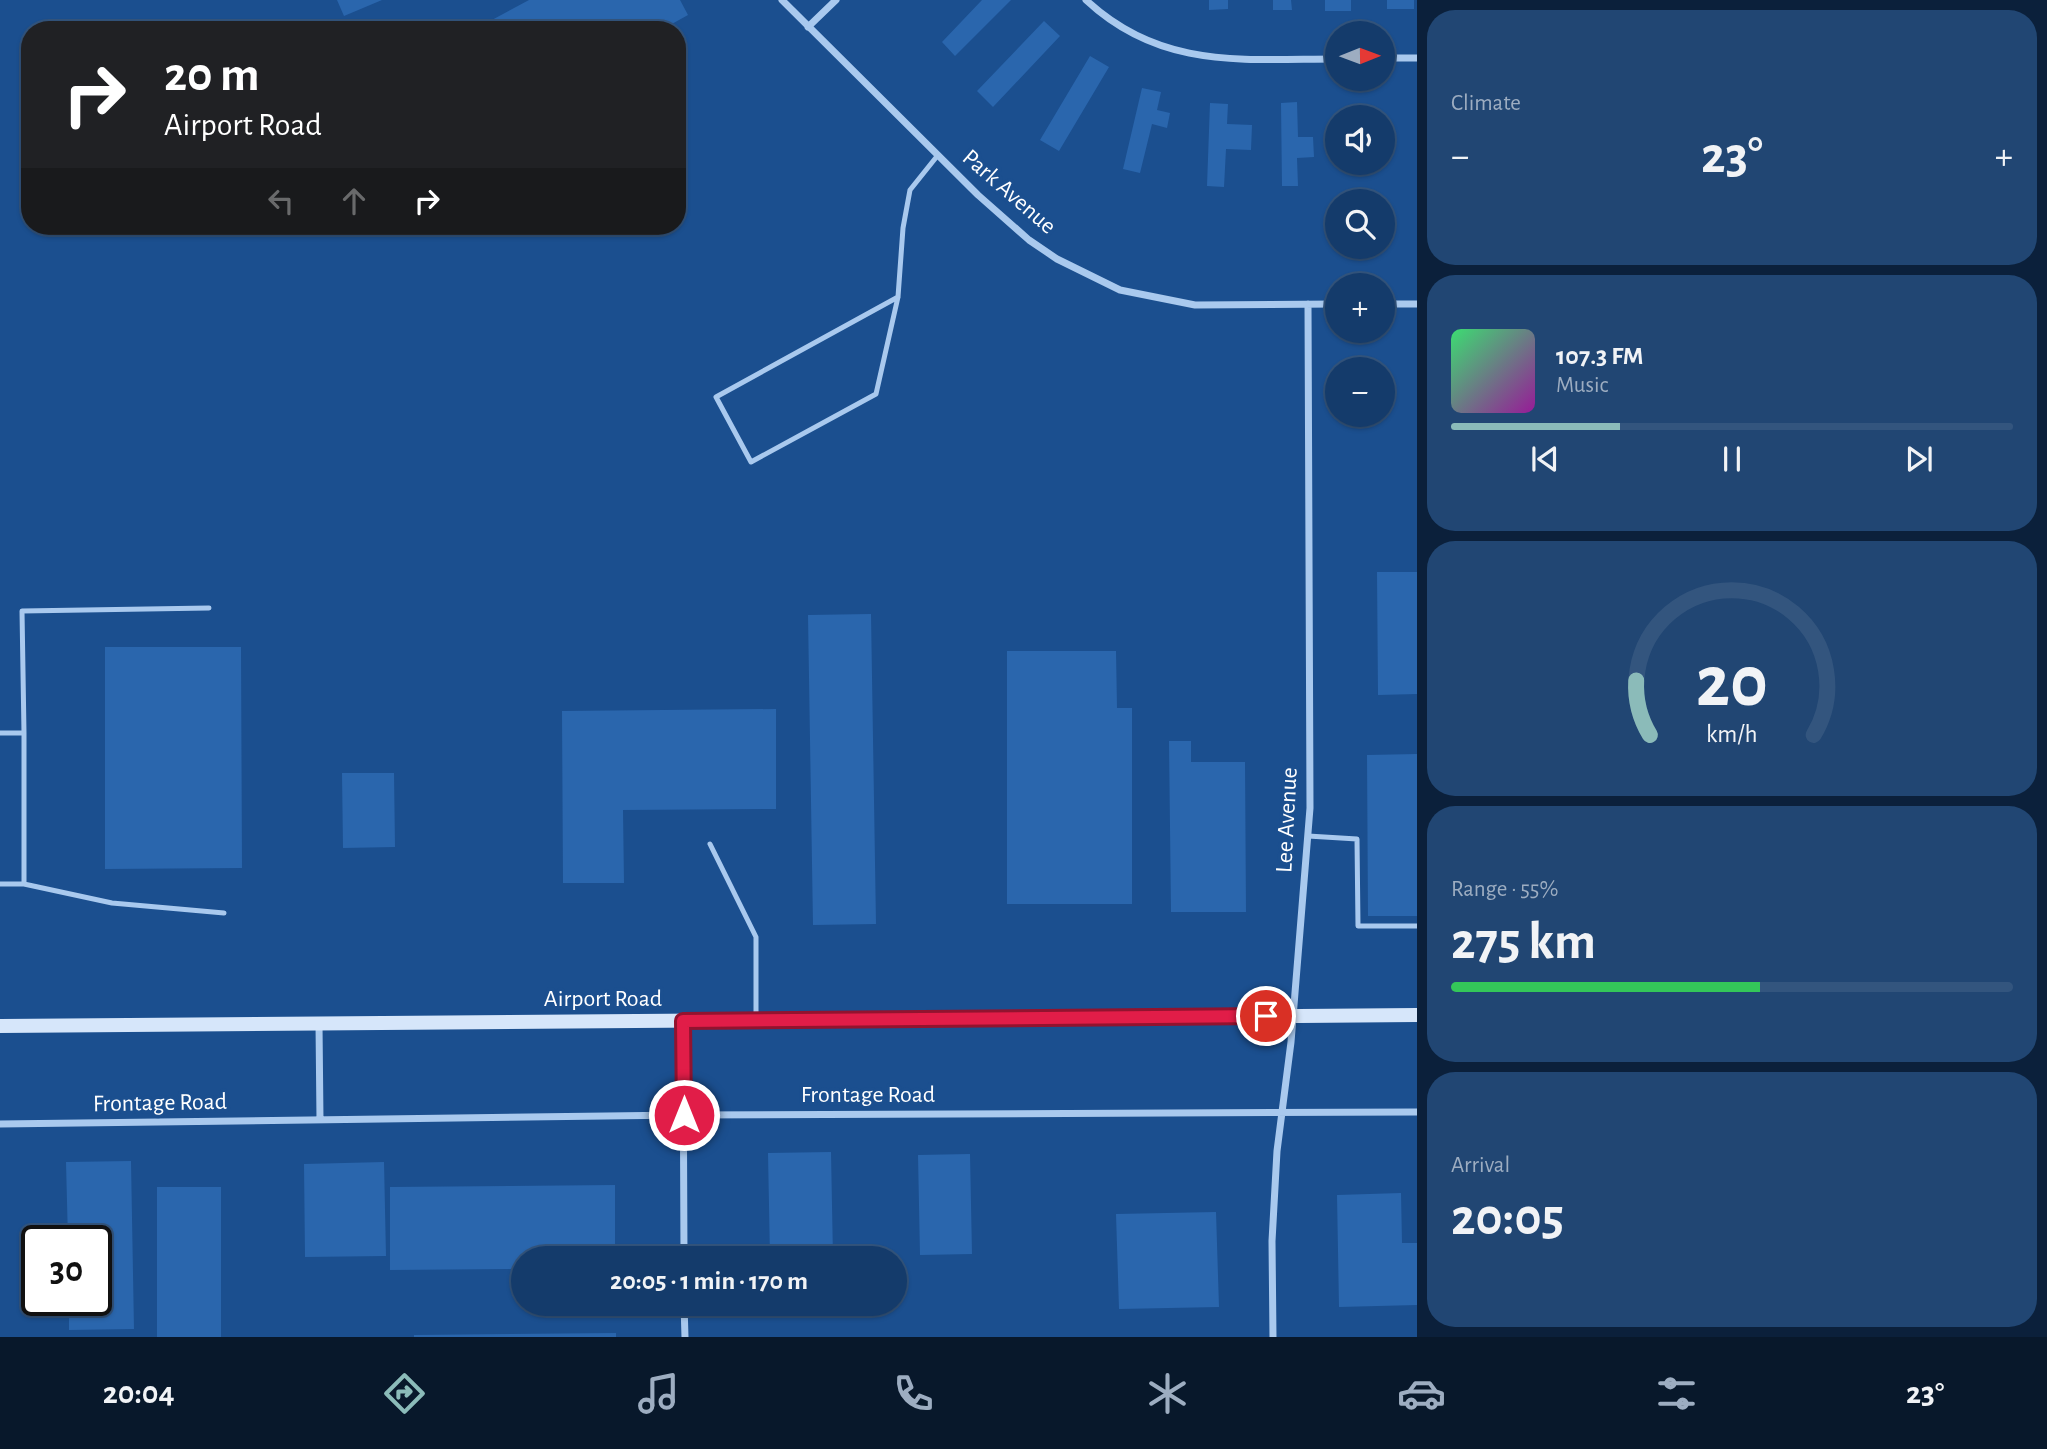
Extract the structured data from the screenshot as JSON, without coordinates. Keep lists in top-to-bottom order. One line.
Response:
{"streets":{"main road":["Airport Road"],"street":["Park Avenue","Lee Avenue","Frontage Road"]},"crossings":[["Park Avenue","Lee Avenue"],["Lee Avenue","Airport Road"],["Lee Avenue","Frontage Road"]],"north":"right","page":{"tile":["Climate",["Range · 55%","275 km"],["Arrival","20:05"]],"map_buttons":["+","−"],"turn":["20 m","Airport Road"],"heat":["−","23°","+"],"song":["107.3 FM","Music"],"limit":"30","trip":"20:05 · 1 min · 170 m","tabs":["20:04","23°"],"gauge":["20","km/h"]}}
